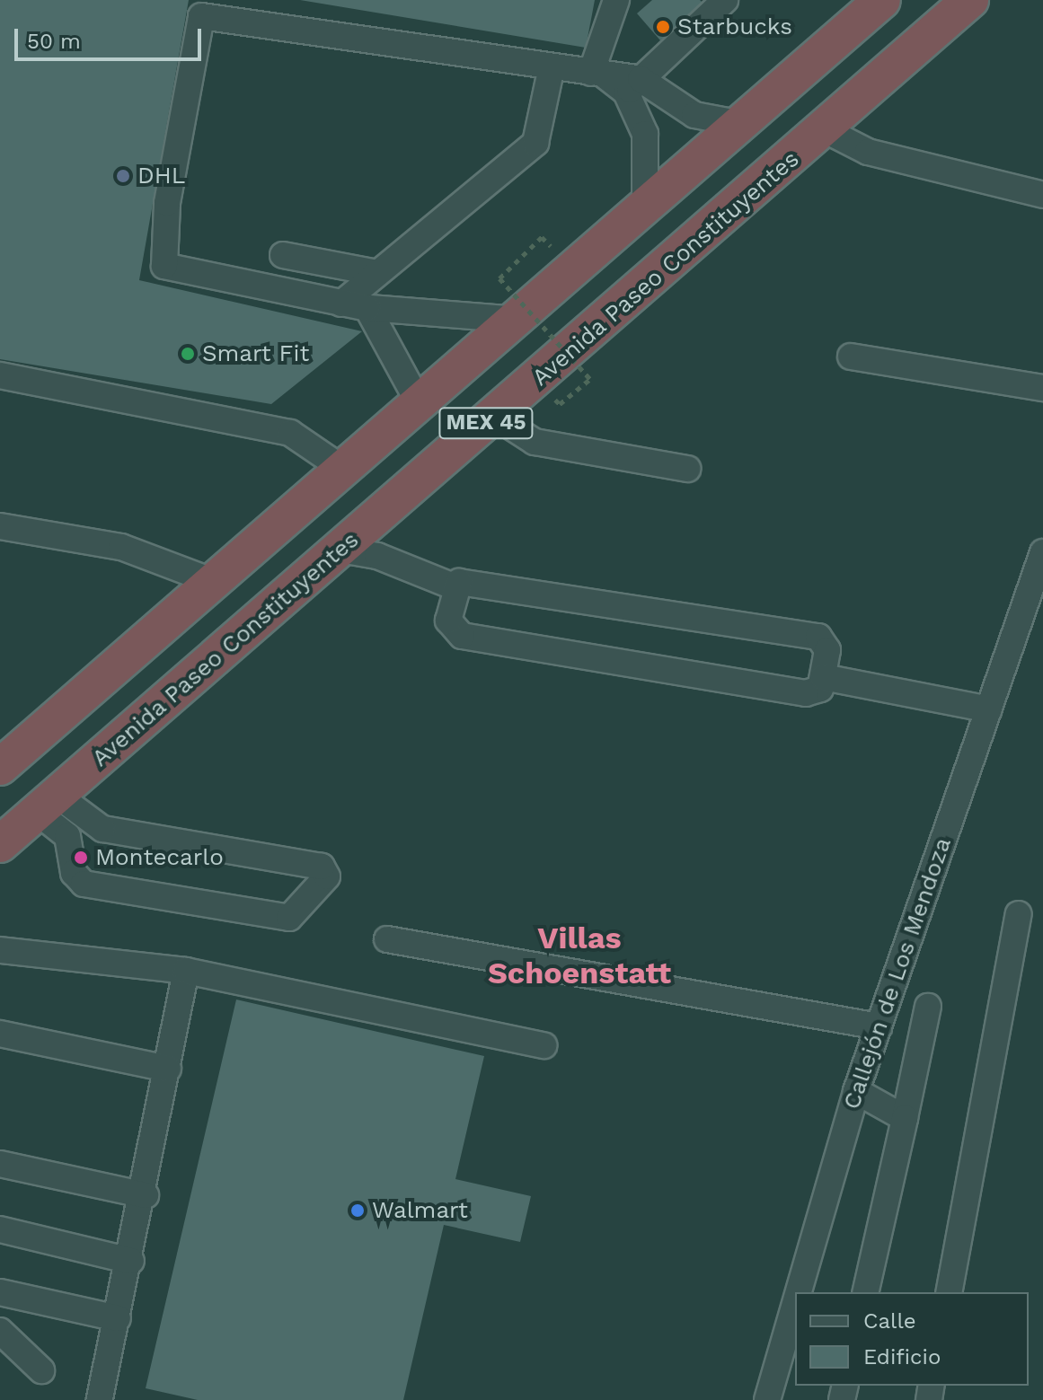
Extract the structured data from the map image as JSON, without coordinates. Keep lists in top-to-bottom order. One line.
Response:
{"streets":{"highway":["Avenida Paseo Constituyentes","MEX 45"],"street":["Callejón de Los Mendoza"]},"districts":["Villas Schoenstatt"],"places":["Starbucks","DHL","Smart Fit","Montecarlo","Walmart"],"legend":["Calle","Edificio"],"scale_bar":"50 m"}
